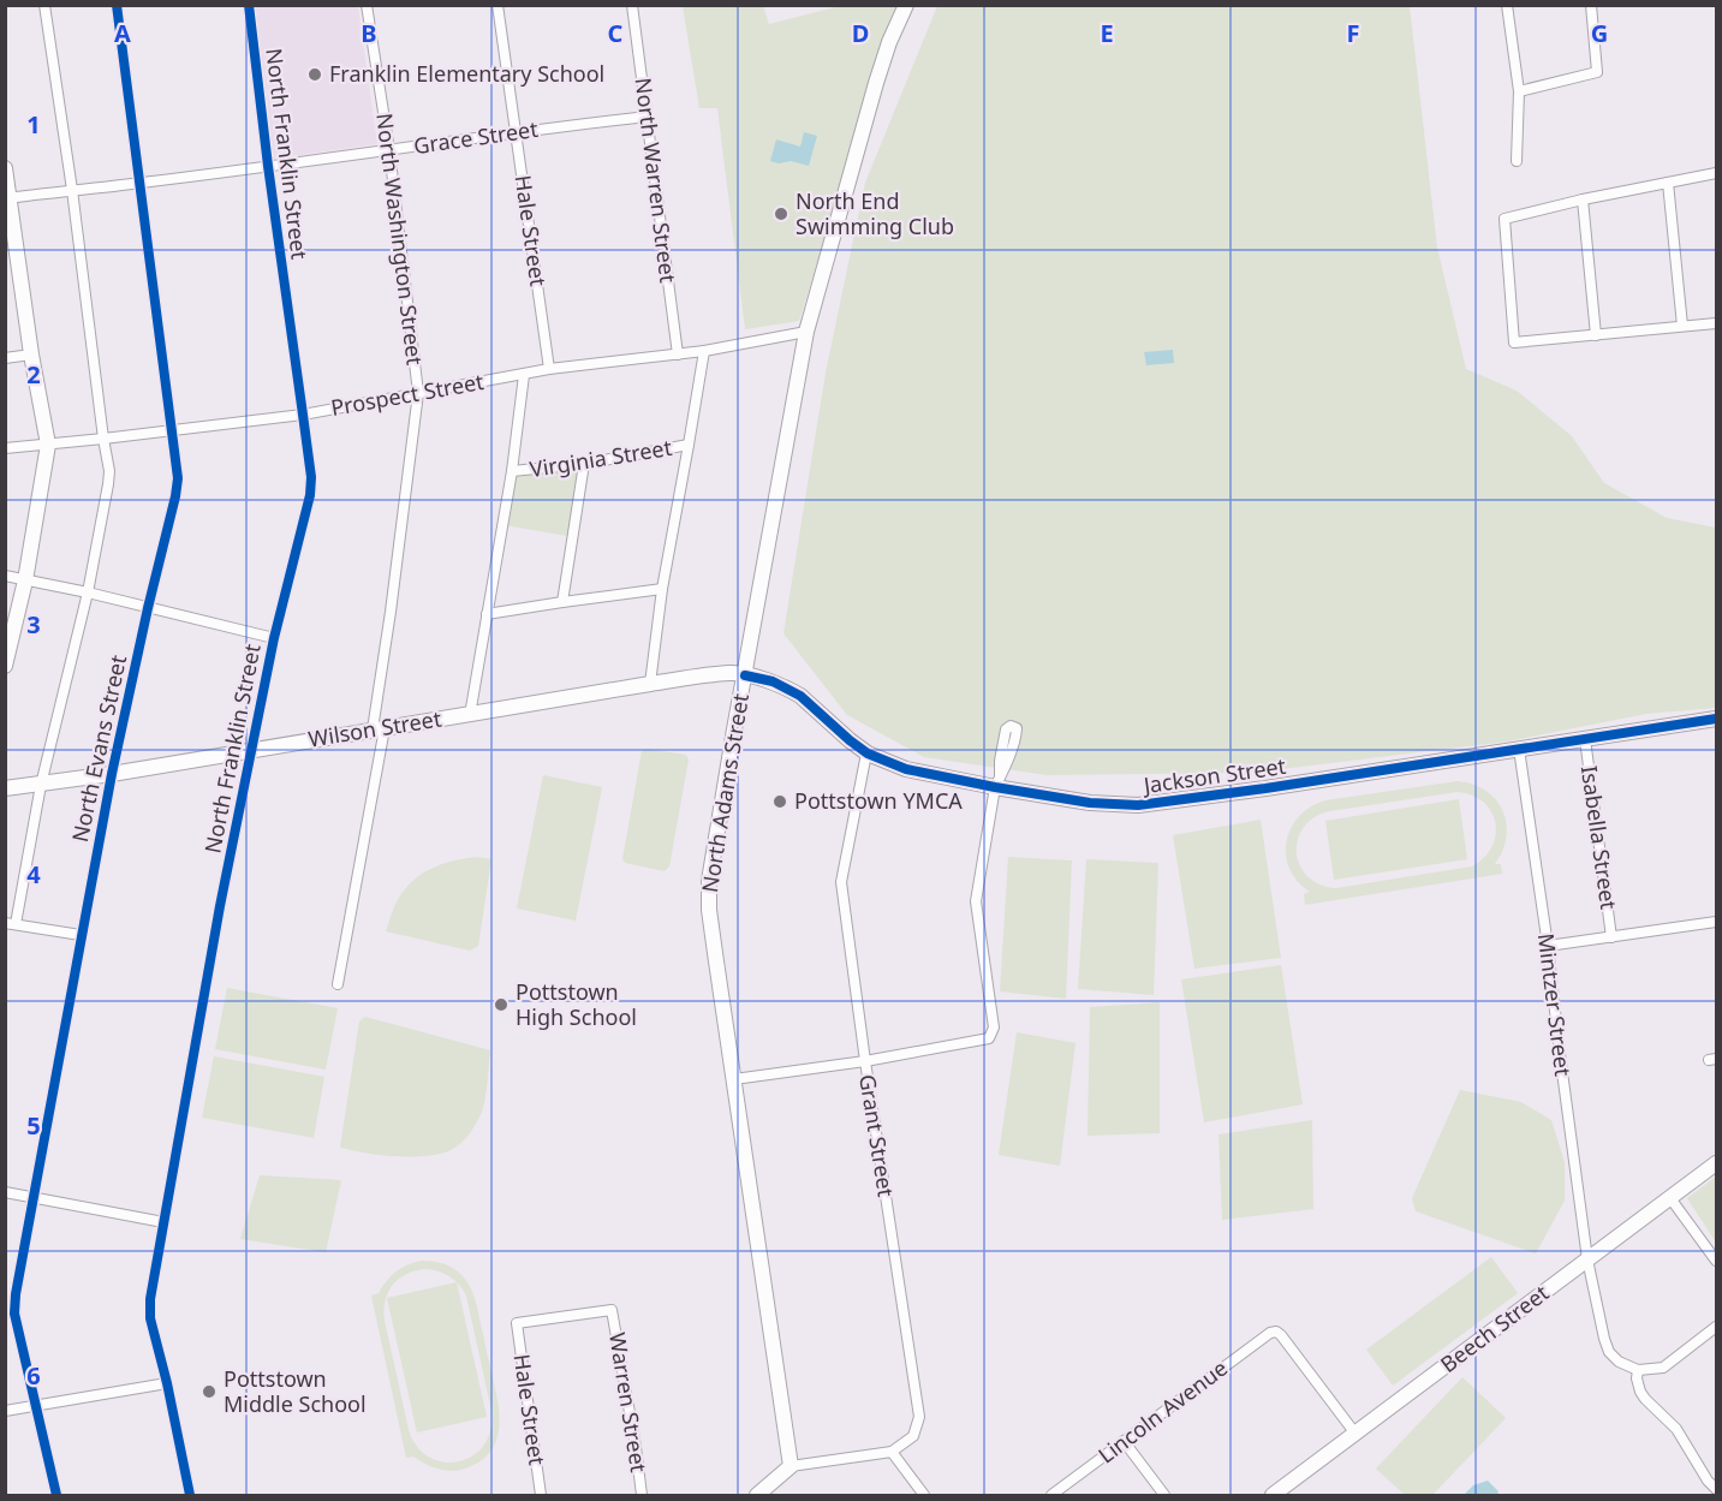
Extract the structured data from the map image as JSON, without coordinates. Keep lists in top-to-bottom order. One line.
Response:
{"streets":{"street":["Grace Street","North Franklin Street","North Warren Street","Hale Street","North Washington Street","Prospect Street","Virginia Street","Wilson Street","North Evans Street","Jackson Street","North Adams Street","Isabella Street","Mintzer Street","Grant Street","Beech Street","Warren Street","Lincoln Avenue"]},"crossings":[["Grace Street","North Franklin Street"],["Grace Street","North Warren Street"],["Grace Street","Hale Street"],["Grace Street","North Washington Street"],["Grace Street","North Evans Street"],["North Franklin Street","Prospect Street"],["North Franklin Street","Wilson Street"],["North Warren Street","Prospect Street"],["Hale Street","Prospect Street"],["Hale Street","Warren Street"],["North Washington Street","Prospect Street"],["North Washington Street","Wilson Street"],["Prospect Street","North Evans Street"],["Prospect Street","North Adams Street"],["Wilson Street","North Evans Street"],["Wilson Street","Jackson Street"],["Wilson Street","North Adams Street"],["Jackson Street","North Adams Street"],["Jackson Street","Isabella Street"],["Jackson Street","Mintzer Street"],["Jackson Street","Grant Street"],["Mintzer Street","Beech Street"],["Beech Street","Lincoln Avenue"]],"places":["Franklin Elementary School","North End Swimming Club","Pottstown YMCA","Pottstown High School","Pottstown Middle School"],"grid":{"columns":["A","B","C","D","E","F","G"],"rows":["1","2","3","4","5","6"]}}
